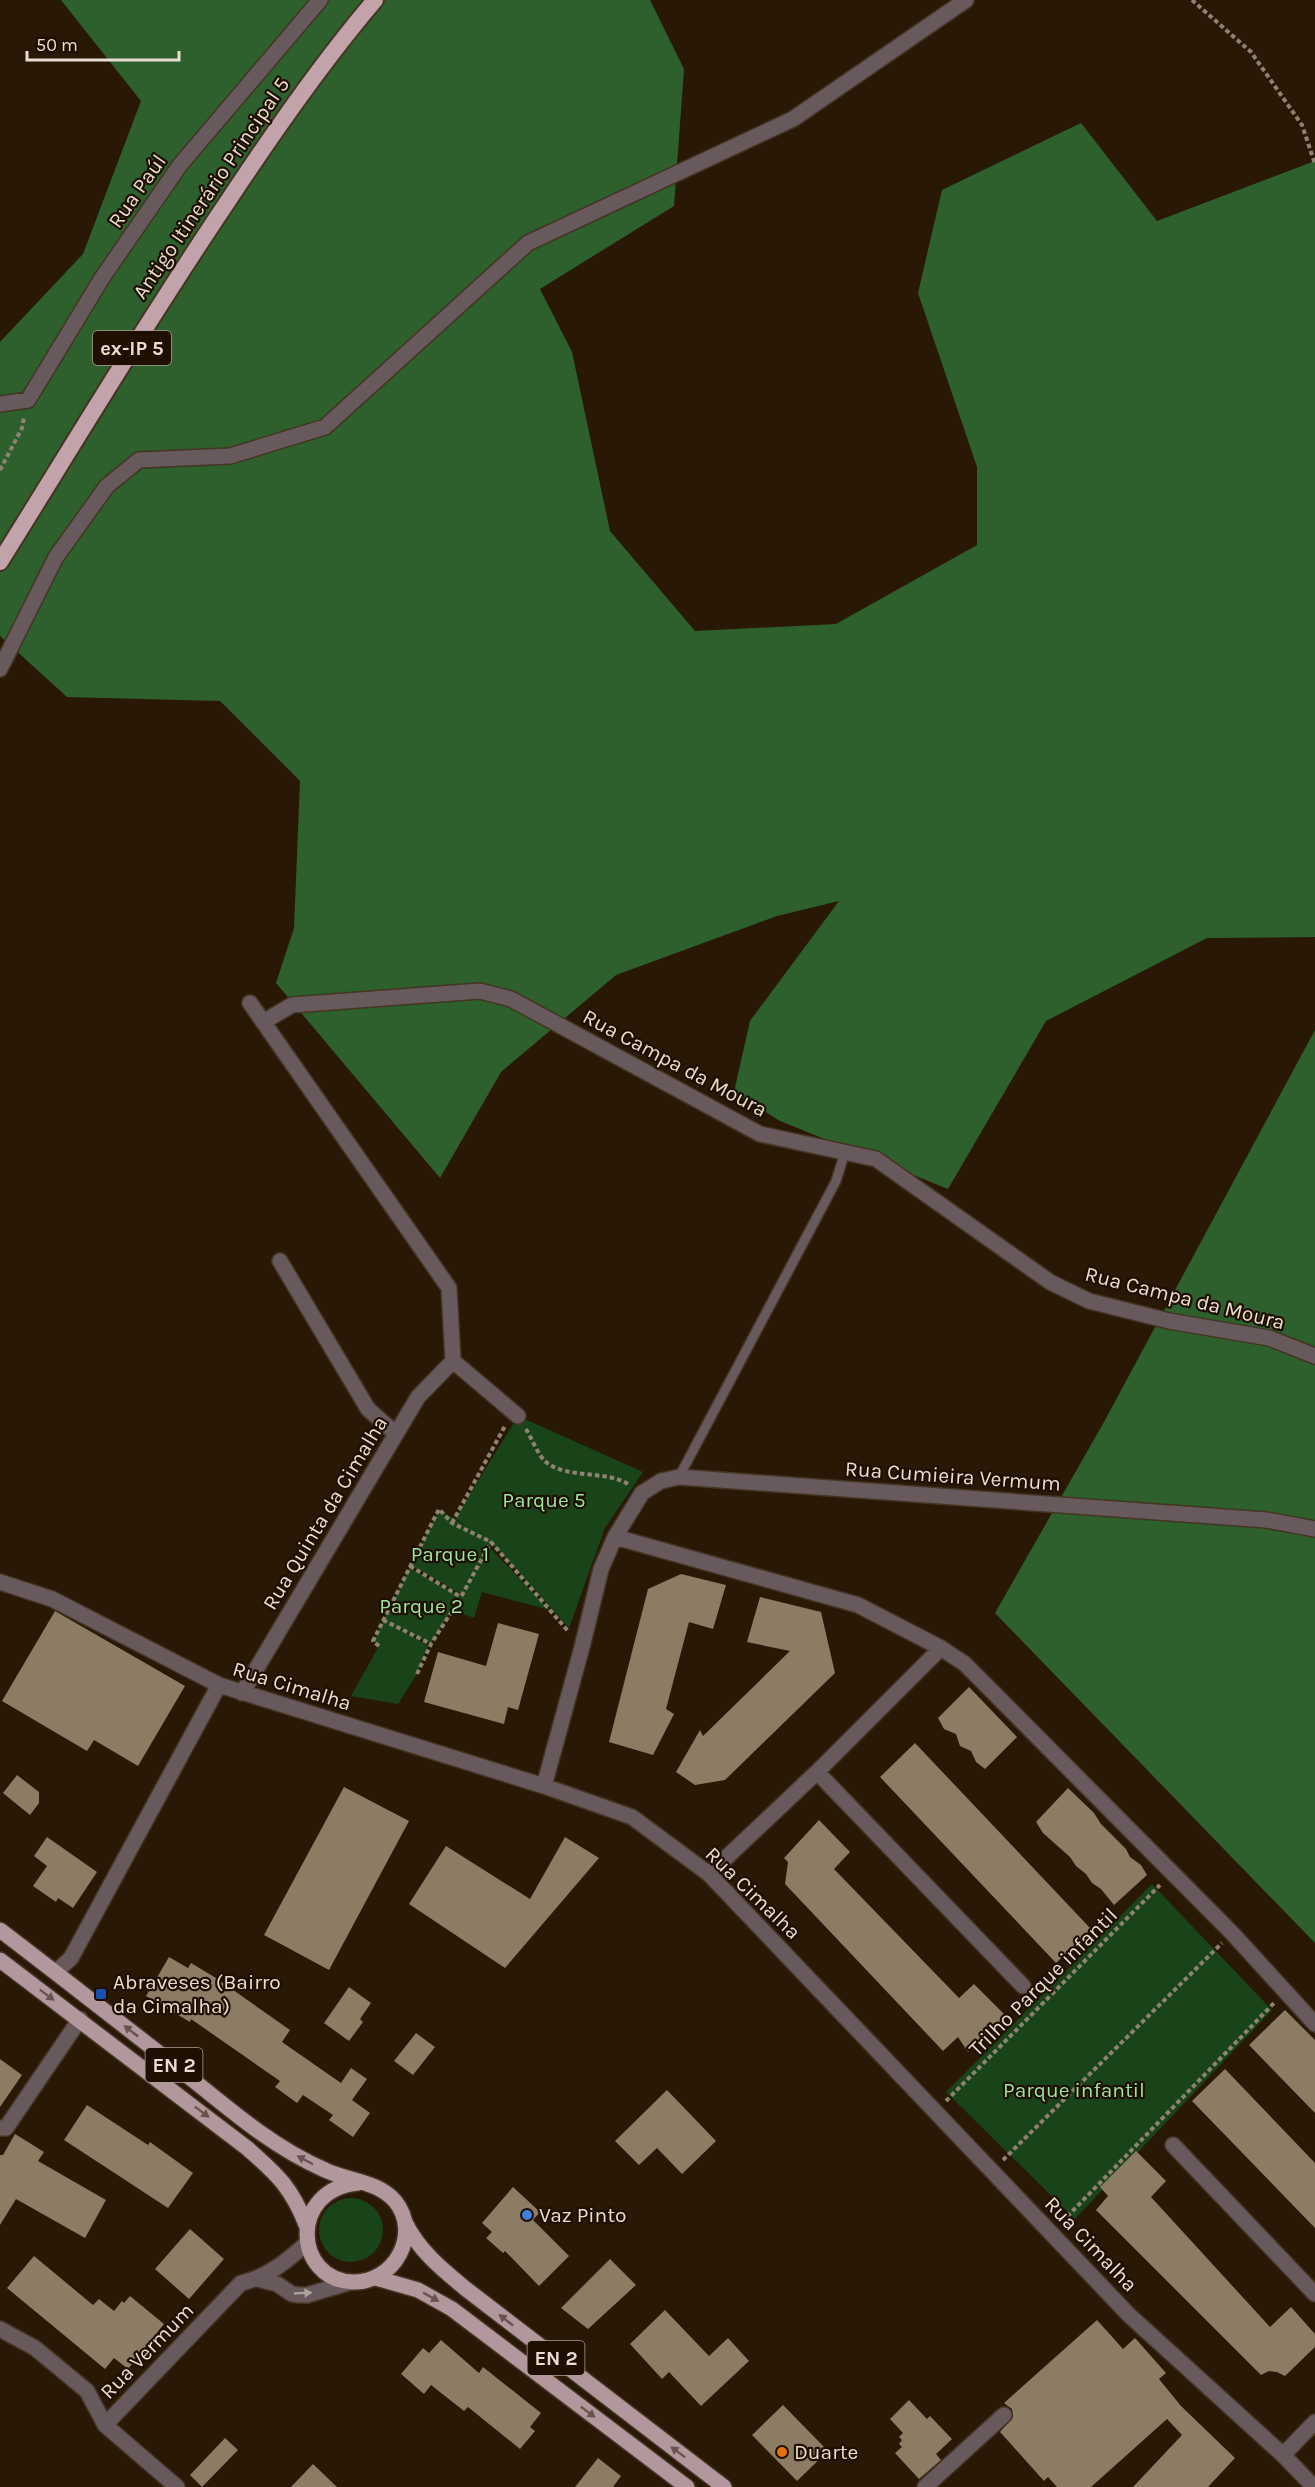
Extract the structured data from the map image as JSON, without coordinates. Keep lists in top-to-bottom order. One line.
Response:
{"streets":{"highway":["Antigo Itinerário Principal 5","ex-IP 5"],"main road":["EN 2"],"street":["Rua Paúl","Rua Campa da Moura","Rua Cumieira Vermum","Rua Quinta da Cimalha","Rua Cimalha","Rua Vermum"],"path":["Trilho Parque infantil"]},"crossings":[["Rua Quinta da Cimalha","Rua Cimalha"],["Rua Cimalha","Trilho Parque infantil"],["EN 2","Rua Vermum"]],"parks":["Parque 5","Parque 1","Parque 2","Parque infantil"],"places":{"transit":["Abraveses (Bairro da Cimalha)"],"other":["Vaz Pinto","Duarte"]},"scale_bar":"50 m"}
